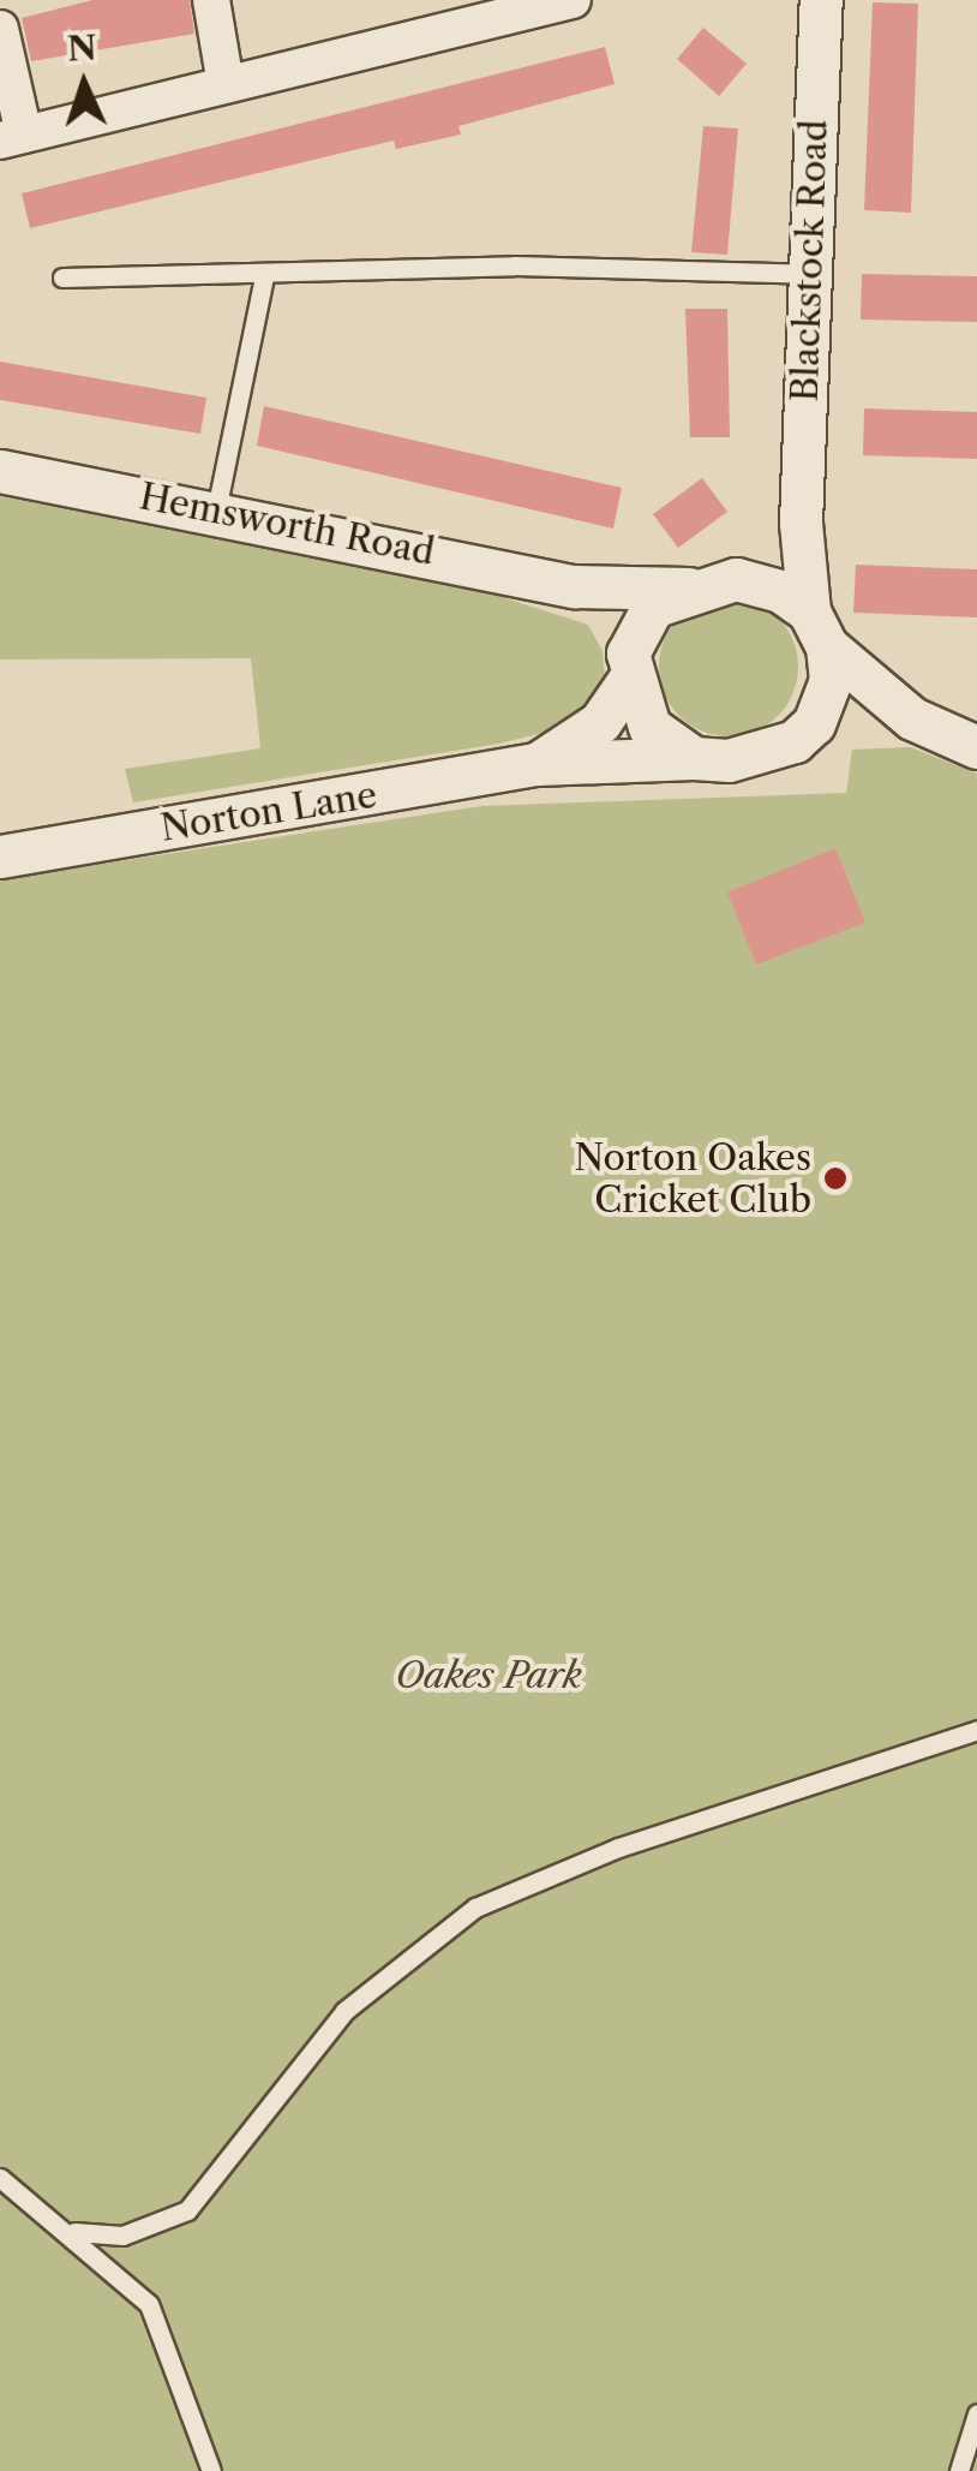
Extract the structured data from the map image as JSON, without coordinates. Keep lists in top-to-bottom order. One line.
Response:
{"streets":{"street":["Blackstock Road","Hemsworth Road","Norton Lane"]},"crossings":[["Blackstock Road","Hemsworth Road"],["Blackstock Road","Norton Lane"],["Hemsworth Road","Norton Lane"]],"parks":["Oakes Park"],"places":["Norton Oakes Cricket Club"],"north":"top"}
